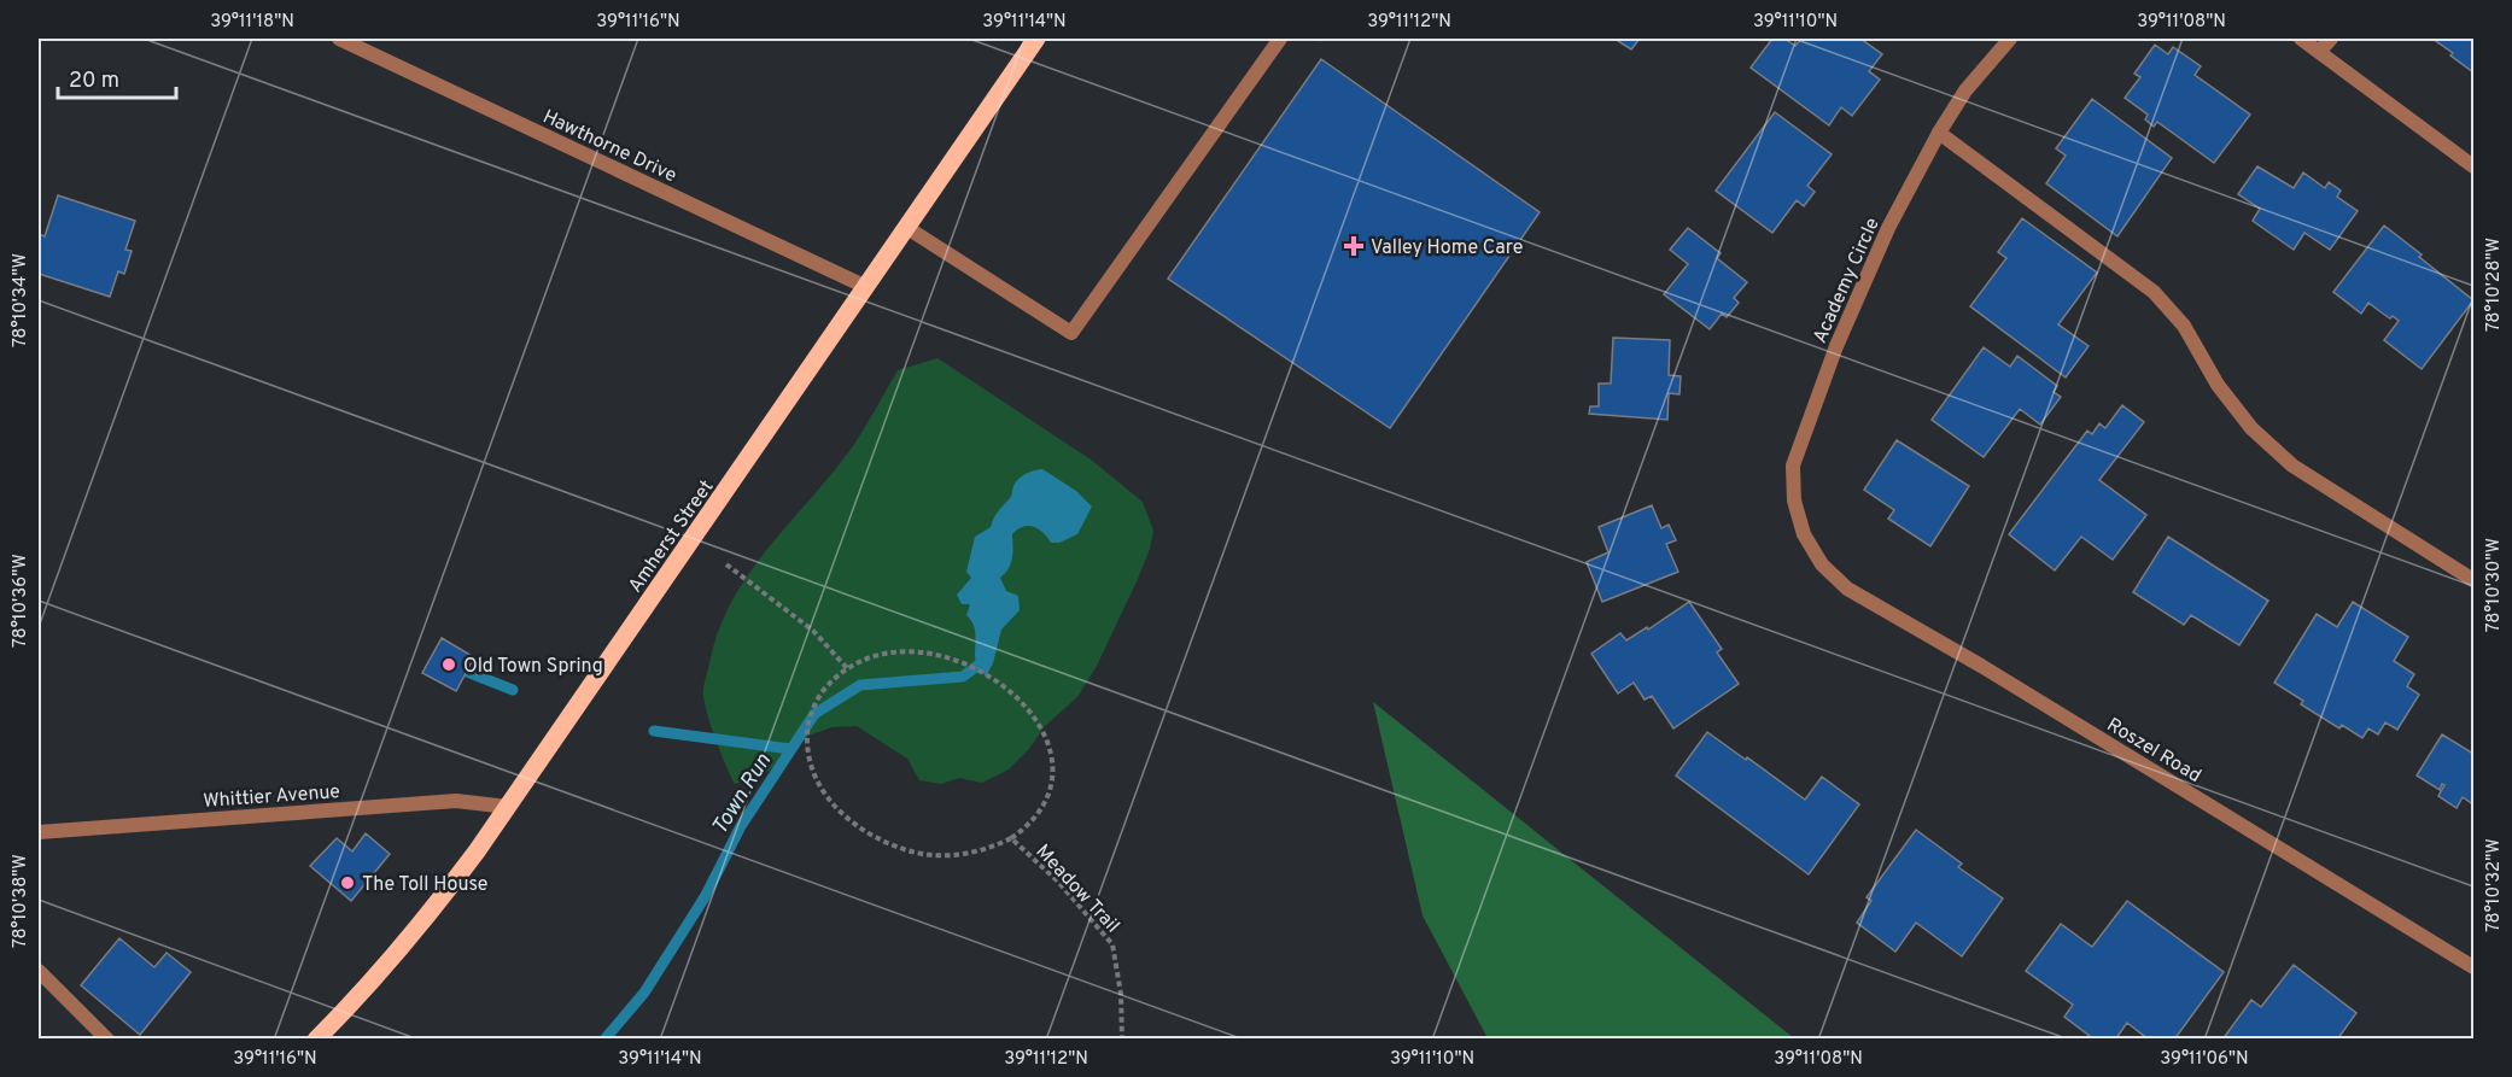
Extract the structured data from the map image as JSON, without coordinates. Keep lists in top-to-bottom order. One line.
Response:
{"streets":{"main road":["Amherst Street"],"street":["Hawthorne Drive","Academy Circle","Roszel Road","Whittier Avenue"],"path":["Meadow Trail"]},"crossings":[["Hawthorne Drive","Amherst Street"],["Academy Circle","Roszel Road"],["Amherst Street","Whittier Avenue"]],"water":["Town Run"],"places":{"health":["Valley Home Care"],"other":["Old Town Spring","The Toll House"]},"scale_bar":"20 m","coordinates":["39°11'18\"N","39°11'16\"N","39°11'14\"N","39°11'12\"N","39°11'10\"N","39°11'08\"N","78°10'28\"W","78°10'34\"W","78°10'30\"W","78°10'36\"W","78°10'32\"W","78°10'38\"W","39°11'06\"N"]}
